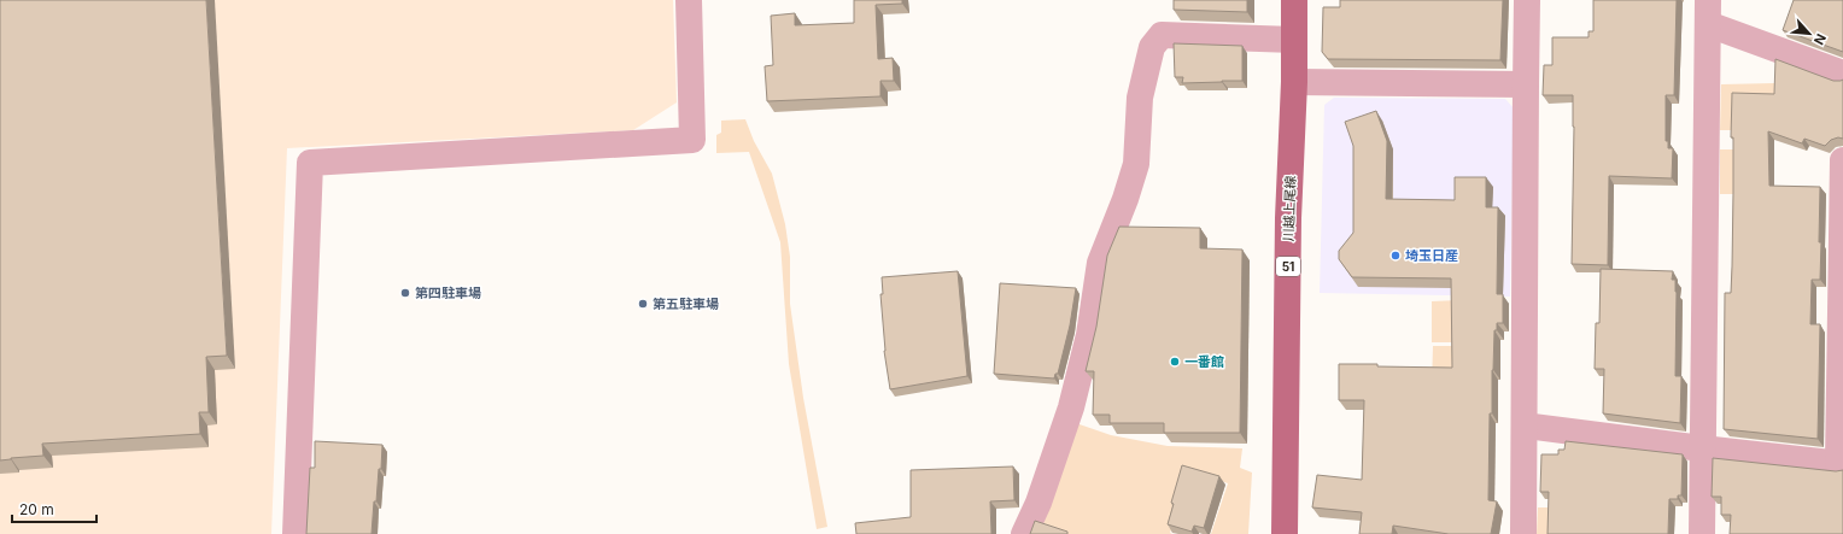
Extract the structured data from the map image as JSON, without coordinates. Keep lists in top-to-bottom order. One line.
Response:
{"streets":{"main road":["川越上尾線","51"]},"places":["埼玉日産","第四駐車場","第五駐車場","一番館"],"scale_bar":"20 m","north":"bottom right"}
